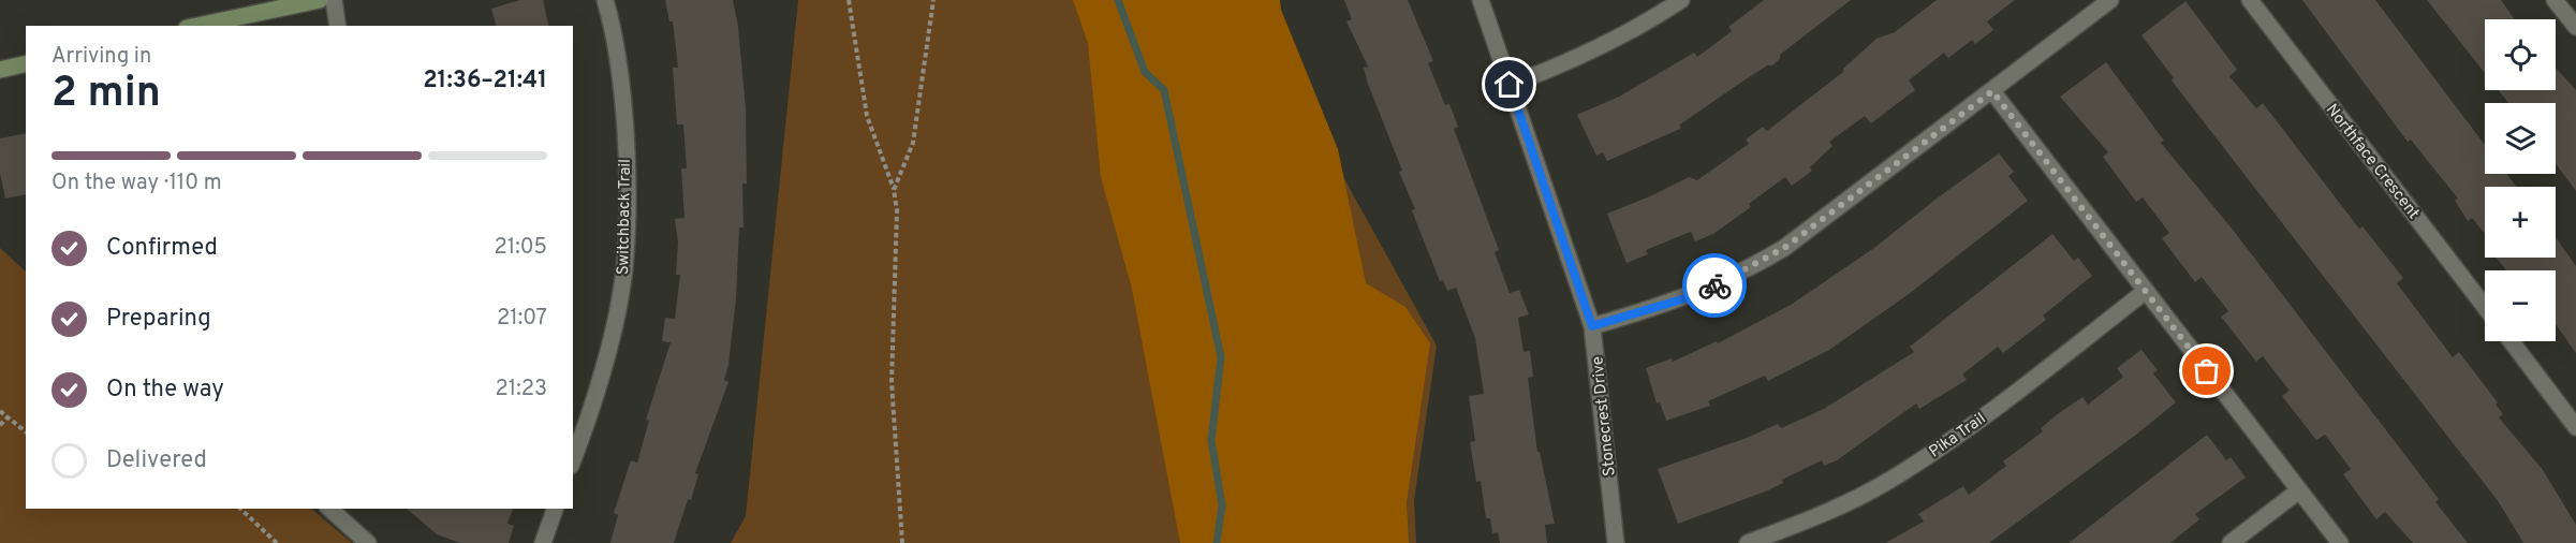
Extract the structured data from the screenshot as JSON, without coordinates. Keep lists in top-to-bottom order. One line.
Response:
{"streets":{"street":["Northface Crescent","Switchback Trail","Stonecrest Drive","Pika Trail"]},"page":{"map_buttons":["+","−"],"heading":["2 min","Arriving in","21:36–21:41"],"bar":"On the way · 110 m","list":[["Confirmed","21:05"],["Preparing","21:07"],["On the way","21:23"],"Delivered"]}}
